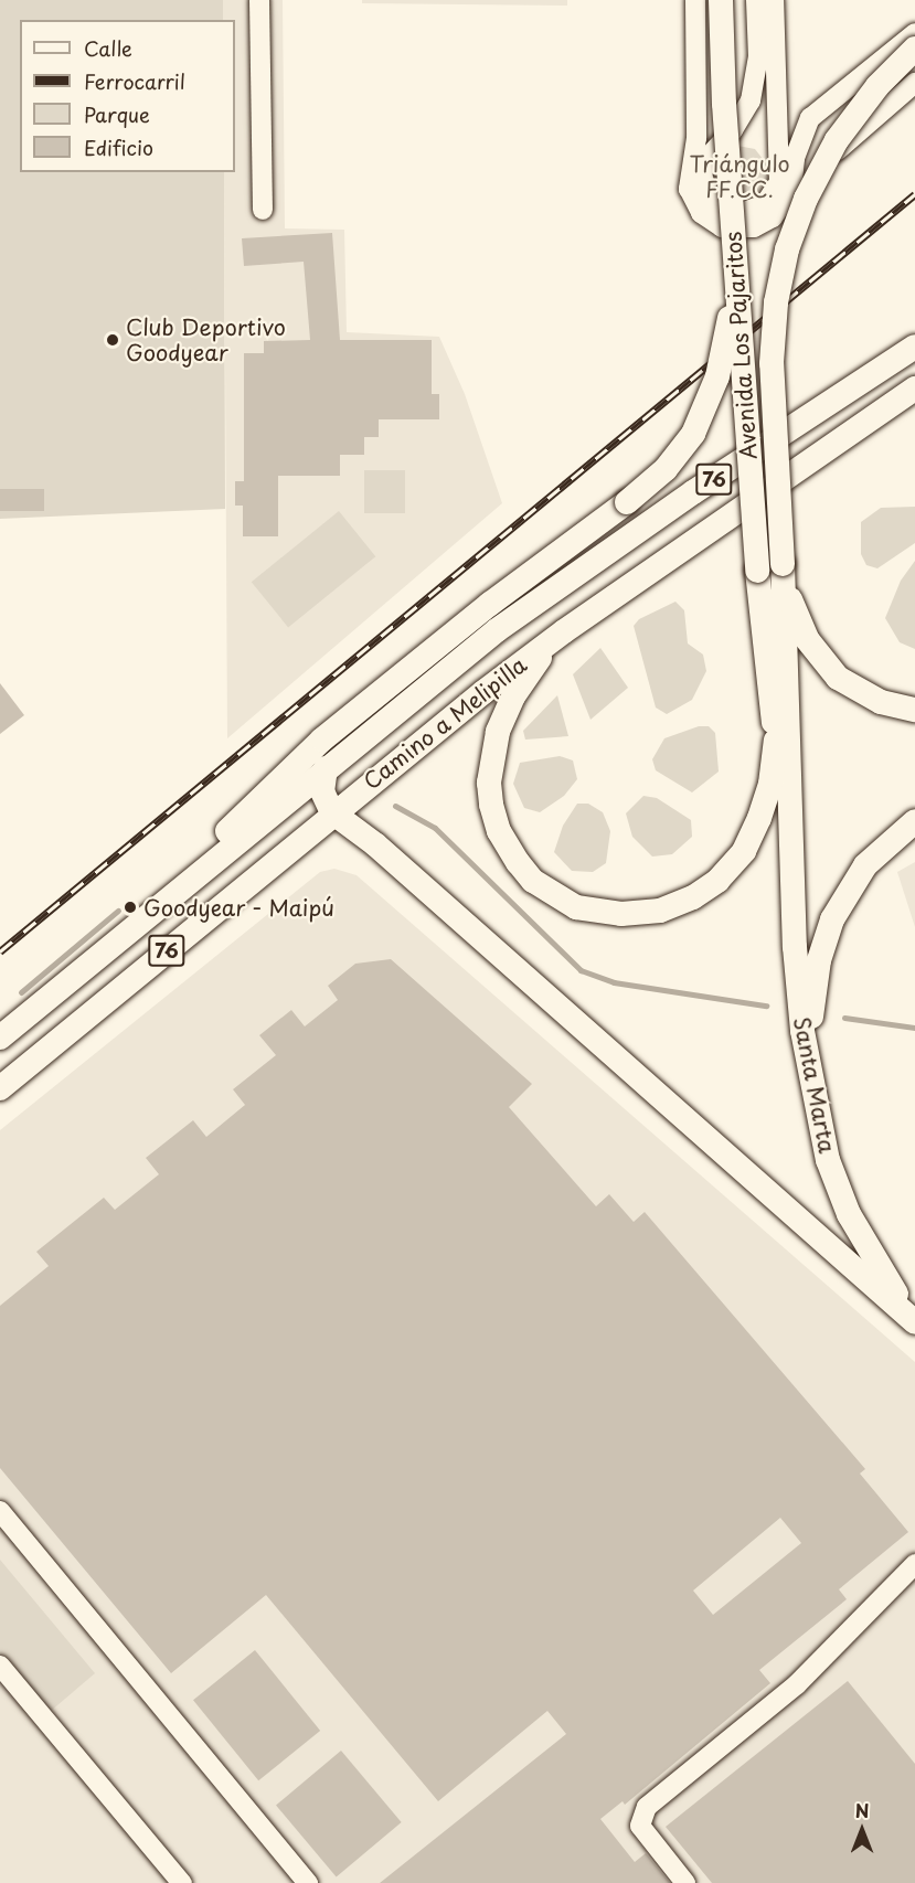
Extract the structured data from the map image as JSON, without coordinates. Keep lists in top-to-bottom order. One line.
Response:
{"streets":{"main road":["Avenida Los Pajaritos","76","Camino a Melipilla","Santa Marta"]},"crossings":[["Avenida Los Pajaritos","Santa Marta"]],"parks":["Triángulo FF.CC."],"places":["Club Deportivo Goodyear","Goodyear - Maipú"],"legend":["Calle","Ferrocarril","Parque","Edificio"],"north":"top"}
